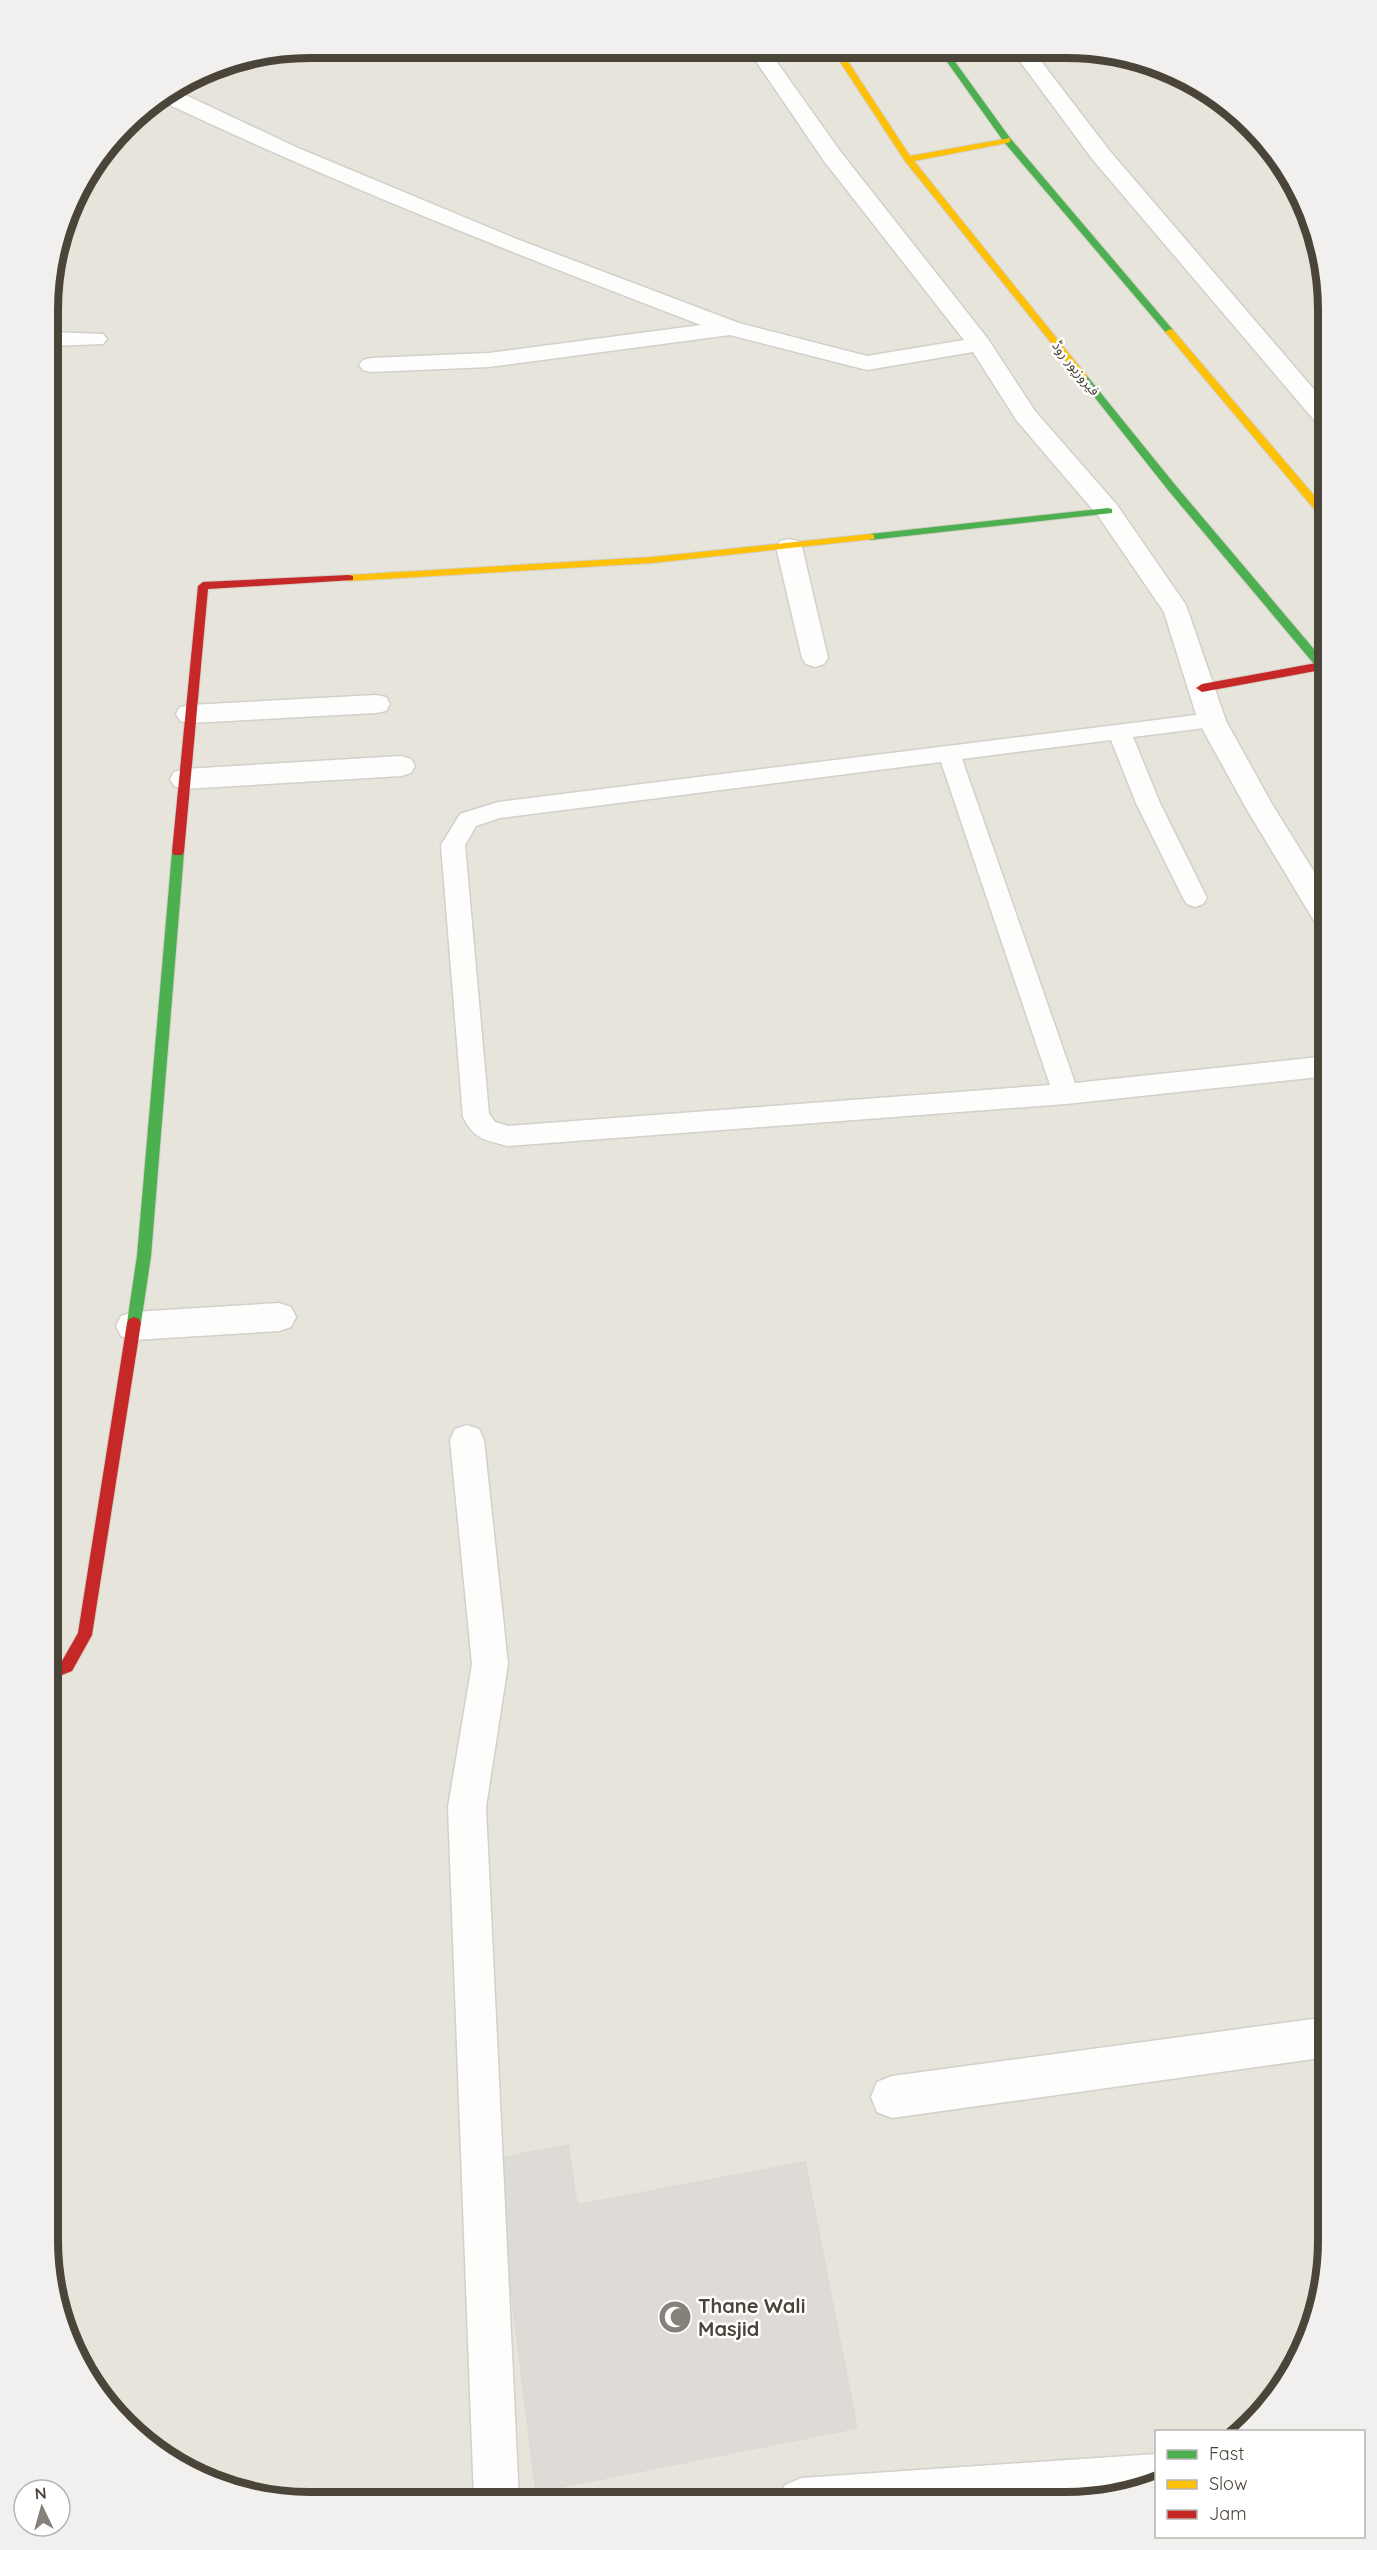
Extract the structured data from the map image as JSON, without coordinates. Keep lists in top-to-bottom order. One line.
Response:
{"streets":{"main road":["فیروزپور روڈ"]},"places":{"mosque":["Thane Wali Masjid"]},"legend":["Fast","Slow","Jam"],"north":"top"}
